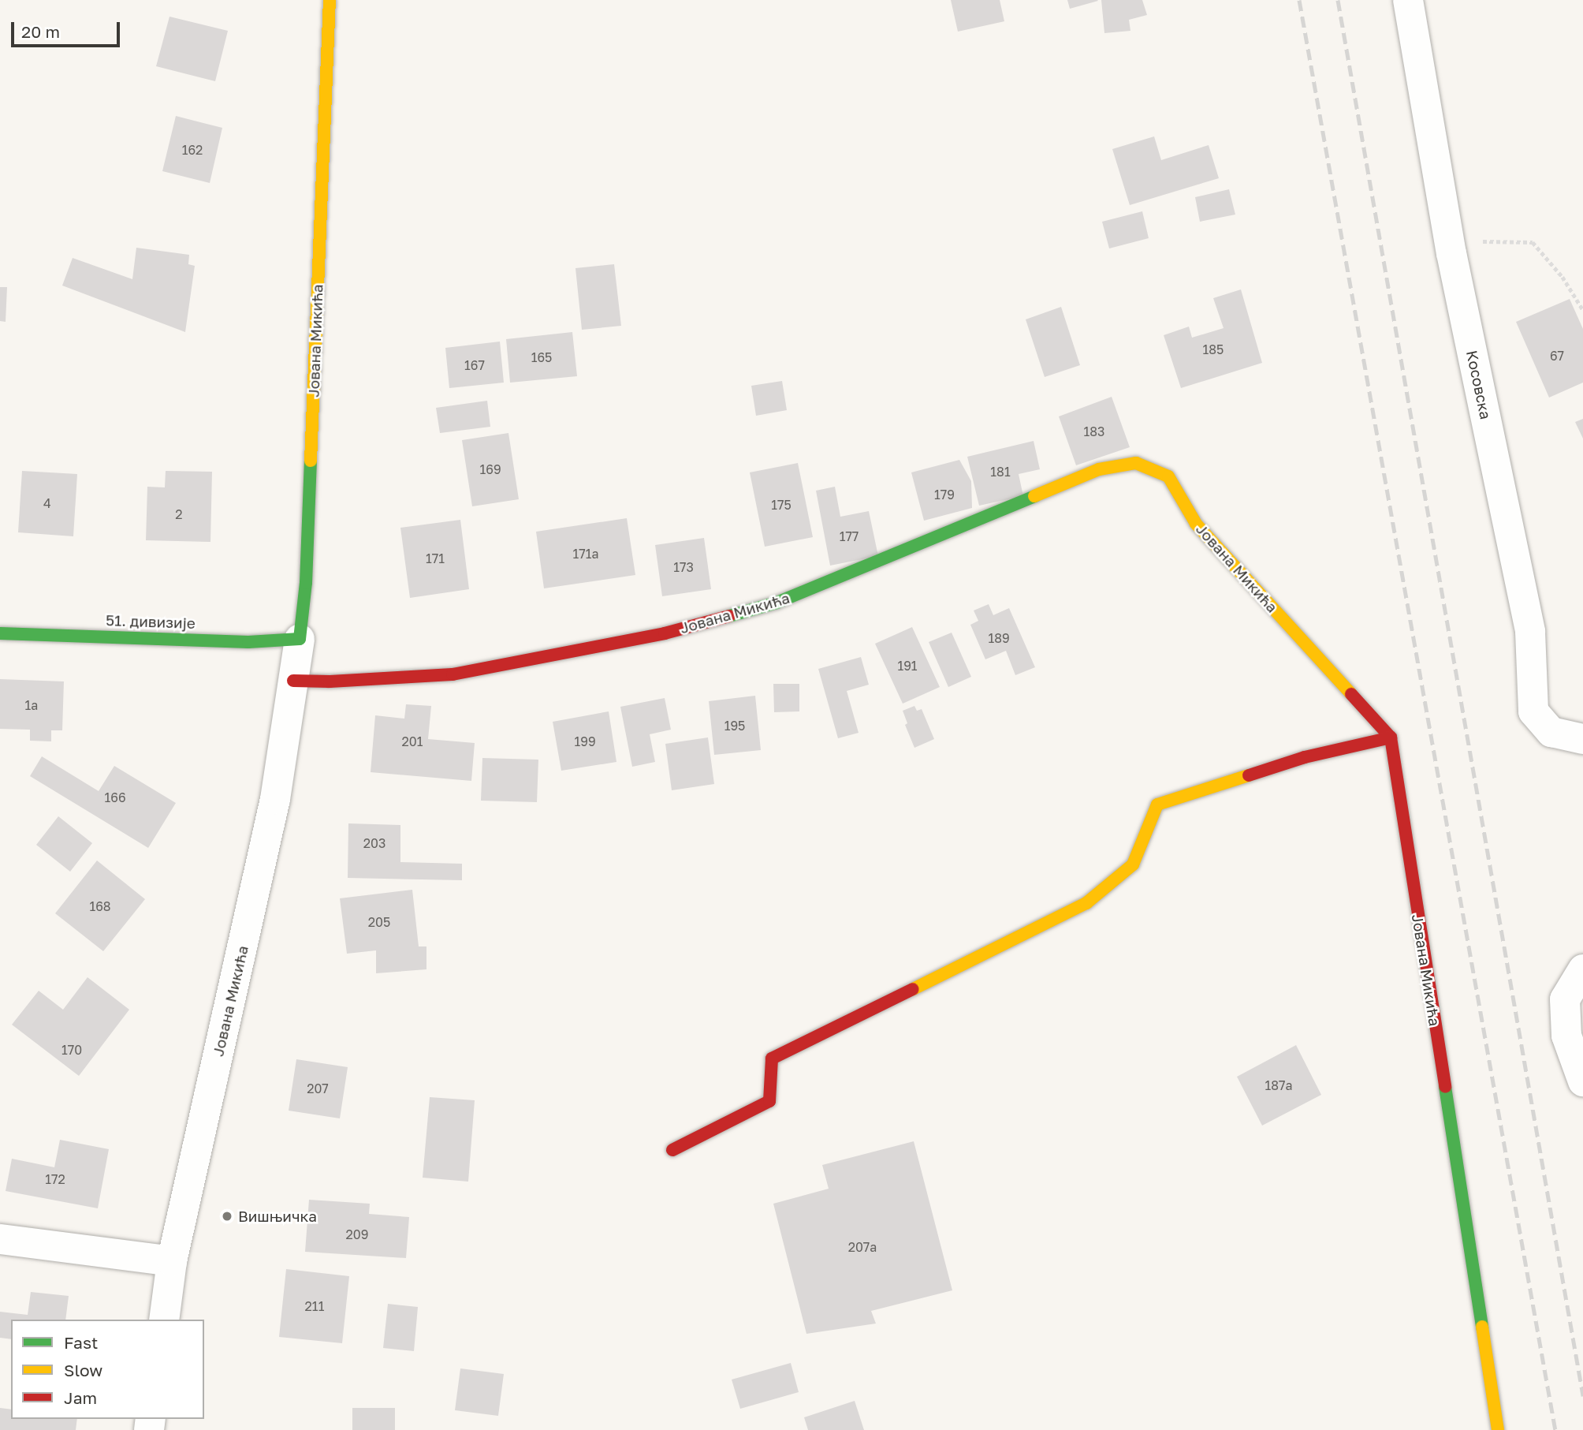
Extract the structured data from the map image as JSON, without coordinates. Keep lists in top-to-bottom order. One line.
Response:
{"streets":{"street":["Јована Микића","Косовска","51. дивизије"]},"crossings":[["Јована Микића","51. дивизије"]],"places":["Вишњичка"],"house_numbers":["162","185","67","165","167","183","169","181","179","4","175","2","177","171a","171","173","189","191","1a","195","201","199","166","203","168","205","170","187a","207","172","209","207a","211"],"legend":["Fast","Slow","Jam"],"scale_bar":"20 m"}
